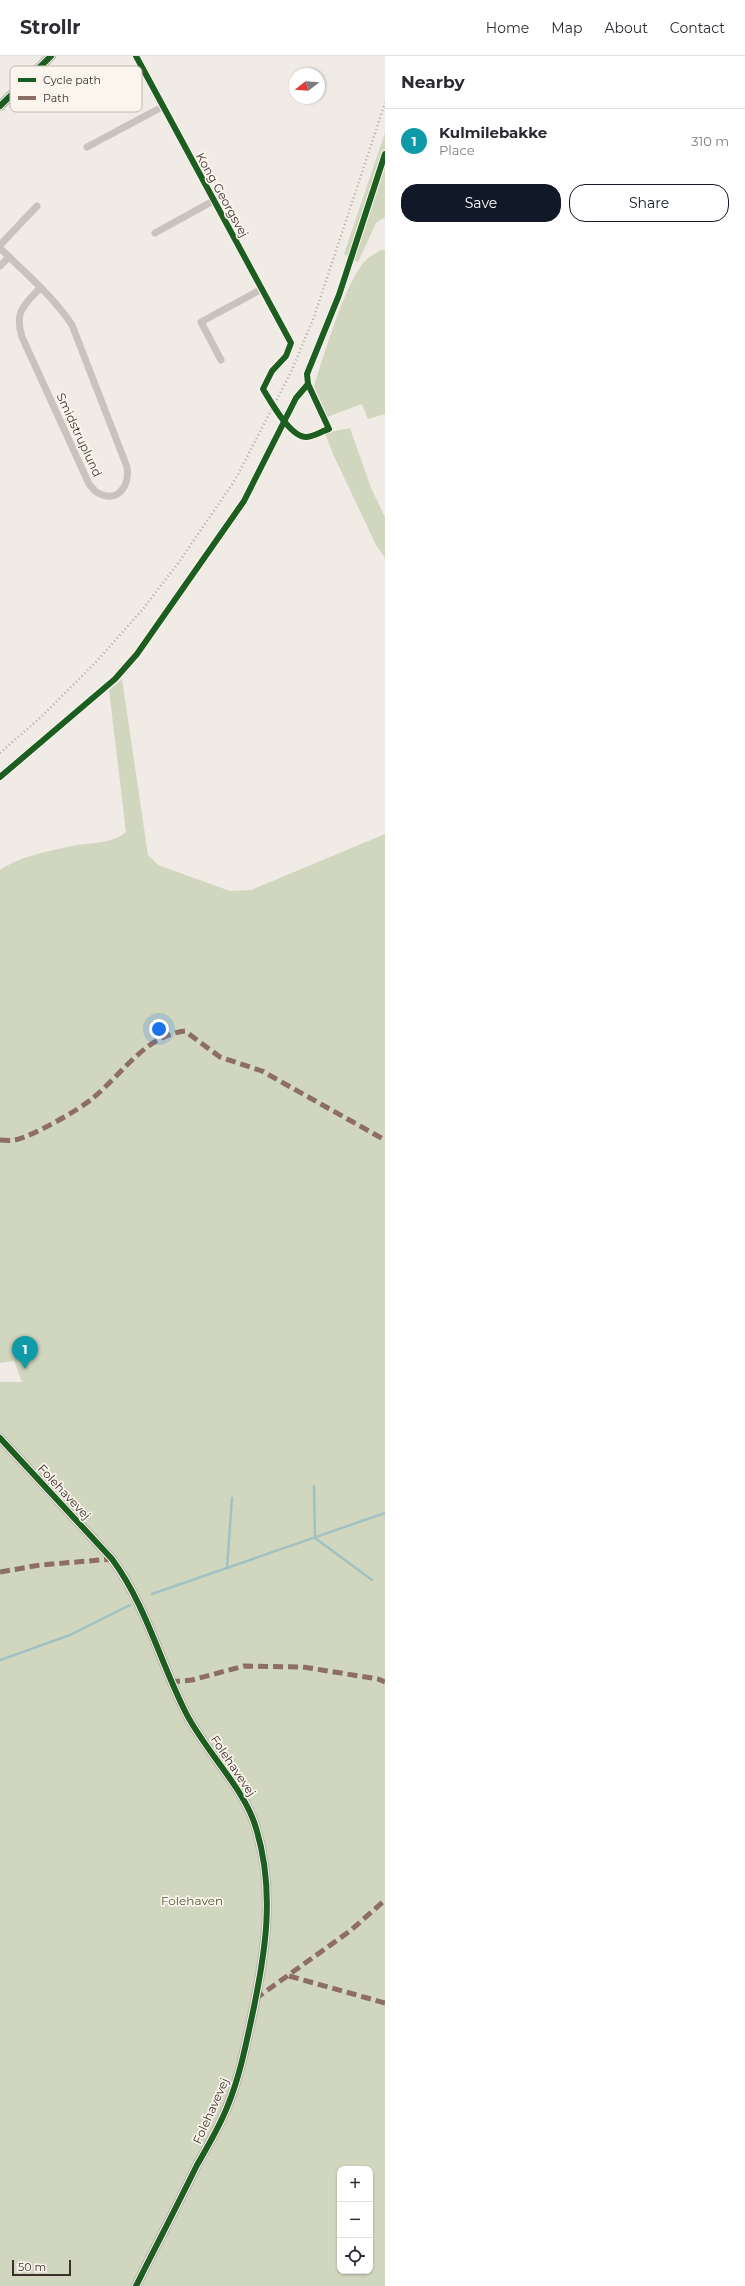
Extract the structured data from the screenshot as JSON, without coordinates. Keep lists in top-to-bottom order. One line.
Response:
{"streets":{"street":["Kong Georgsvej","Smidstruplund","Folehavevej"]},"parks":["Folehaven"],"legend":["Cycle path","Path"],"scale_bar":"50 m","north":"left","page":{"header":"Strollr","nav":["Home","Map","About","Contact"],"heading":"Nearby","list":[{"mark":"1","name":"Kulmilebakke","note":"Place","value":"310 m"}],"buttons":["Save","Share"],"pins":"1","map_buttons":["+","−"],"scale":"50 m"}}
